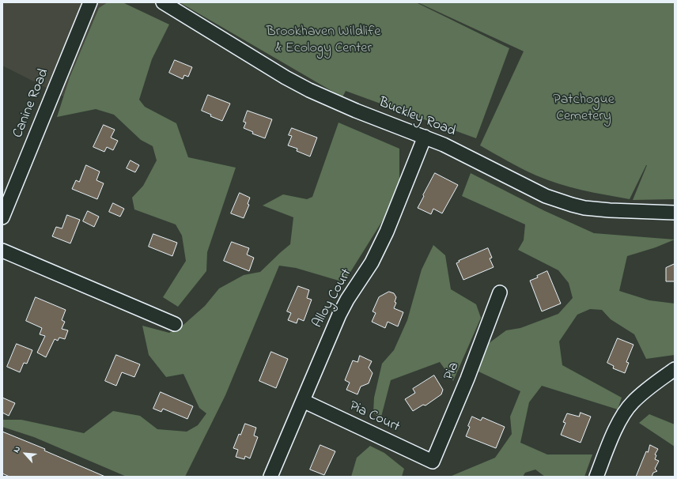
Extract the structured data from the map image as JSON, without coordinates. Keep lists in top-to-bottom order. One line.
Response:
{"streets":{"street":["Canine Road","Buckley Road","Alloy Court","Pia","Pia Court"]},"crossings":[["Buckley Road","Alloy Court"],["Alloy Court","Pia Court"],["Pia","Pia Court"]],"parks":["Brookhaven Wildlife & Ecology Center","Patchogue Cemetery"],"north":"top left"}
